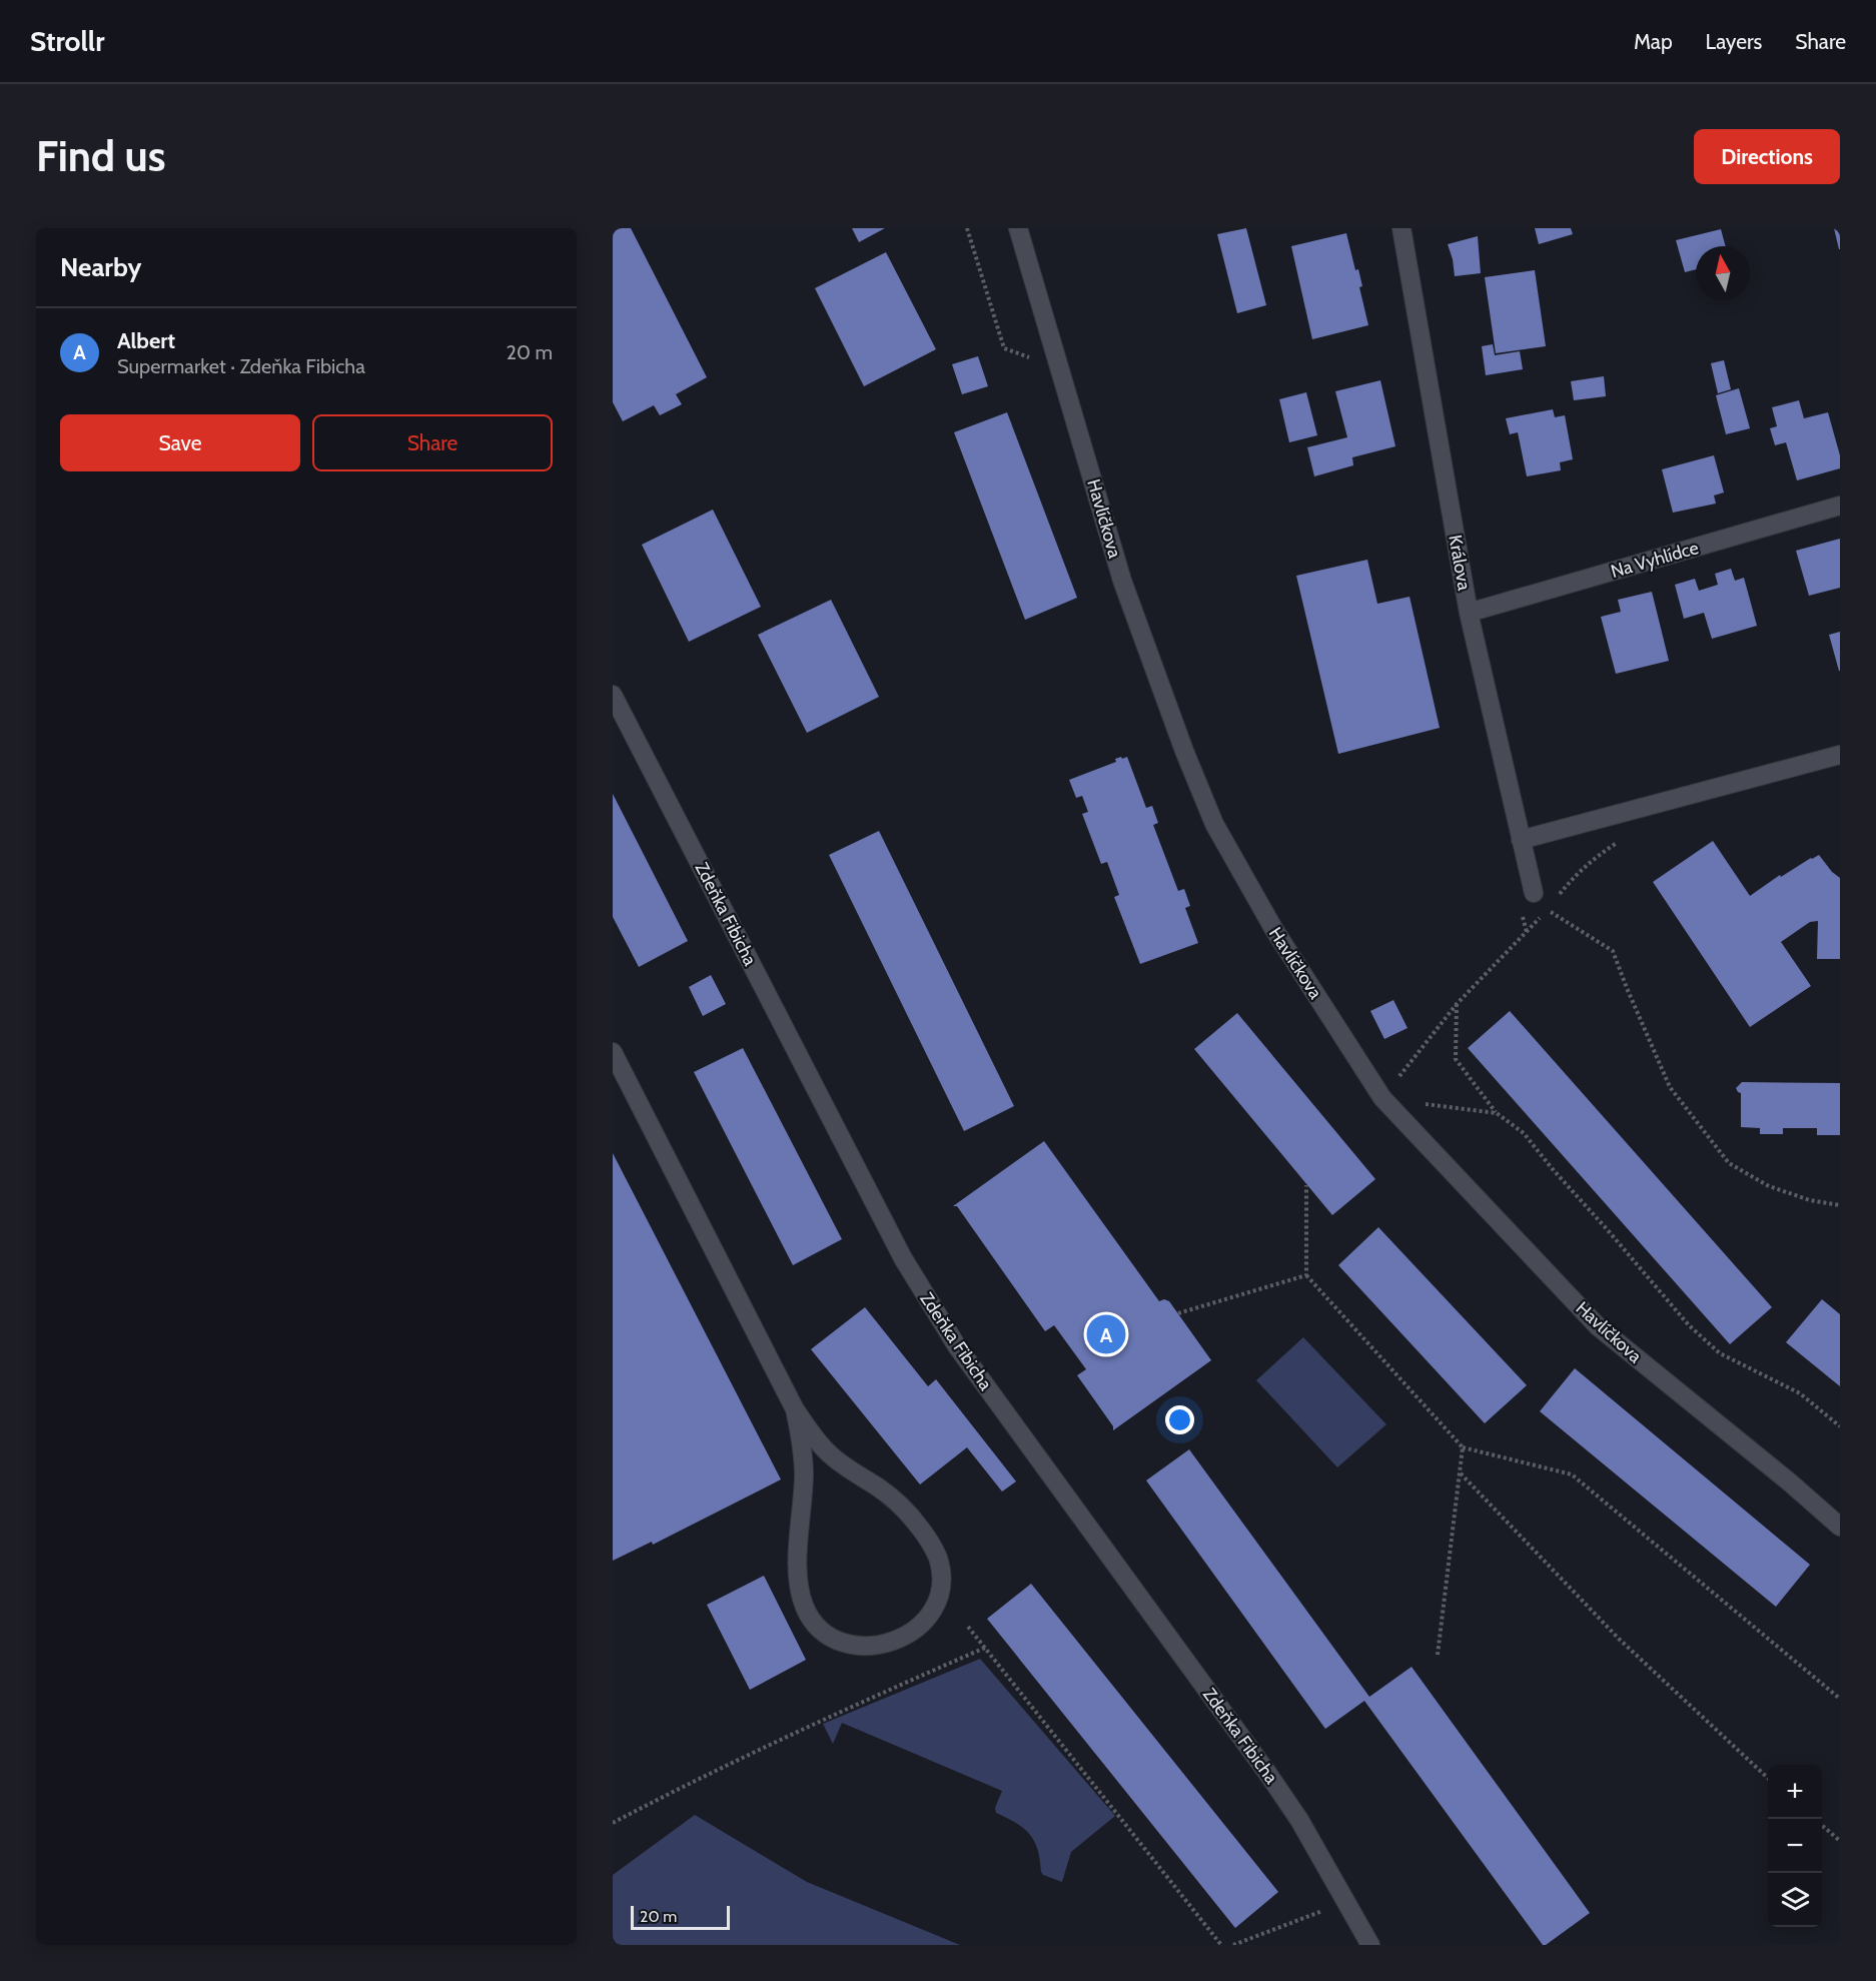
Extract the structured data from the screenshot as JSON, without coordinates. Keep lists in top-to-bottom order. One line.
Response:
{"streets":{"street":["Havlíčkova","Na Vyhlídce","Králova","Zdeňka Fibicha"]},"crossings":[["Na Vyhlídce","Králova"]],"scale_bar":"20 m","north":"top","page":{"header":"Strollr","nav":["Map","Layers","Share"],"buttons":["Directions",["Save","Share"]],"title":"Find us","heading":"Nearby","list":[{"mark":"A","name":"Albert","note":"Supermarket · Zdeňka Fibicha","value":"20 m"}],"pins":"A","map_buttons":["+","−"],"scale":"20 m"}}
